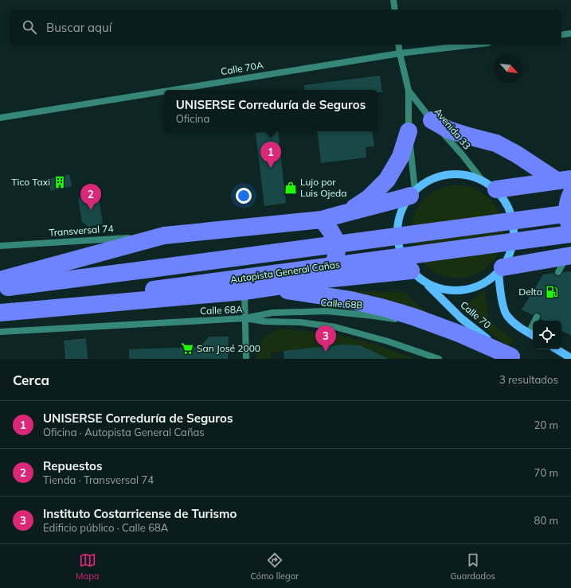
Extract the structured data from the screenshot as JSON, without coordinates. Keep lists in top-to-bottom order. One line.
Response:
{"streets":{"highway":["Autopista General Cañas"],"main road":["Calle 70"],"street":["Calle 70A","Avenida 33","Transversal 74","Calle 68B","Calle 68A"]},"crossings":[["Calle 70A","Avenida 33"],["Calle 68B","Calle 68A"]],"places":{"building":["Tico Taxi"],"shop":["Lujo por Luis Ojeda"],"fuel station":["Delta"],"supermarket":["San José 2000"]},"north":"bottom right","page":{"search":"Buscar aquí","popup":["UNISERSE Correduría de Seguros","Oficina"],"pins":["1","2","3"],"heading":["Cerca","3 resultados"],"list":[{"mark":"1","name":"UNISERSE Correduría de Seguros","note":"Oficina · Autopista General Cañas","value":"20 m"},{"mark":"2","name":"Repuestos","note":"Tienda · Transversal 74","value":"70 m"},{"mark":"3","name":"Instituto Costarricense de Turismo","note":"Edificio público · Calle 68A","value":"80 m"}],"nav":["Mapa","Cómo llegar","Guardados"]}}
